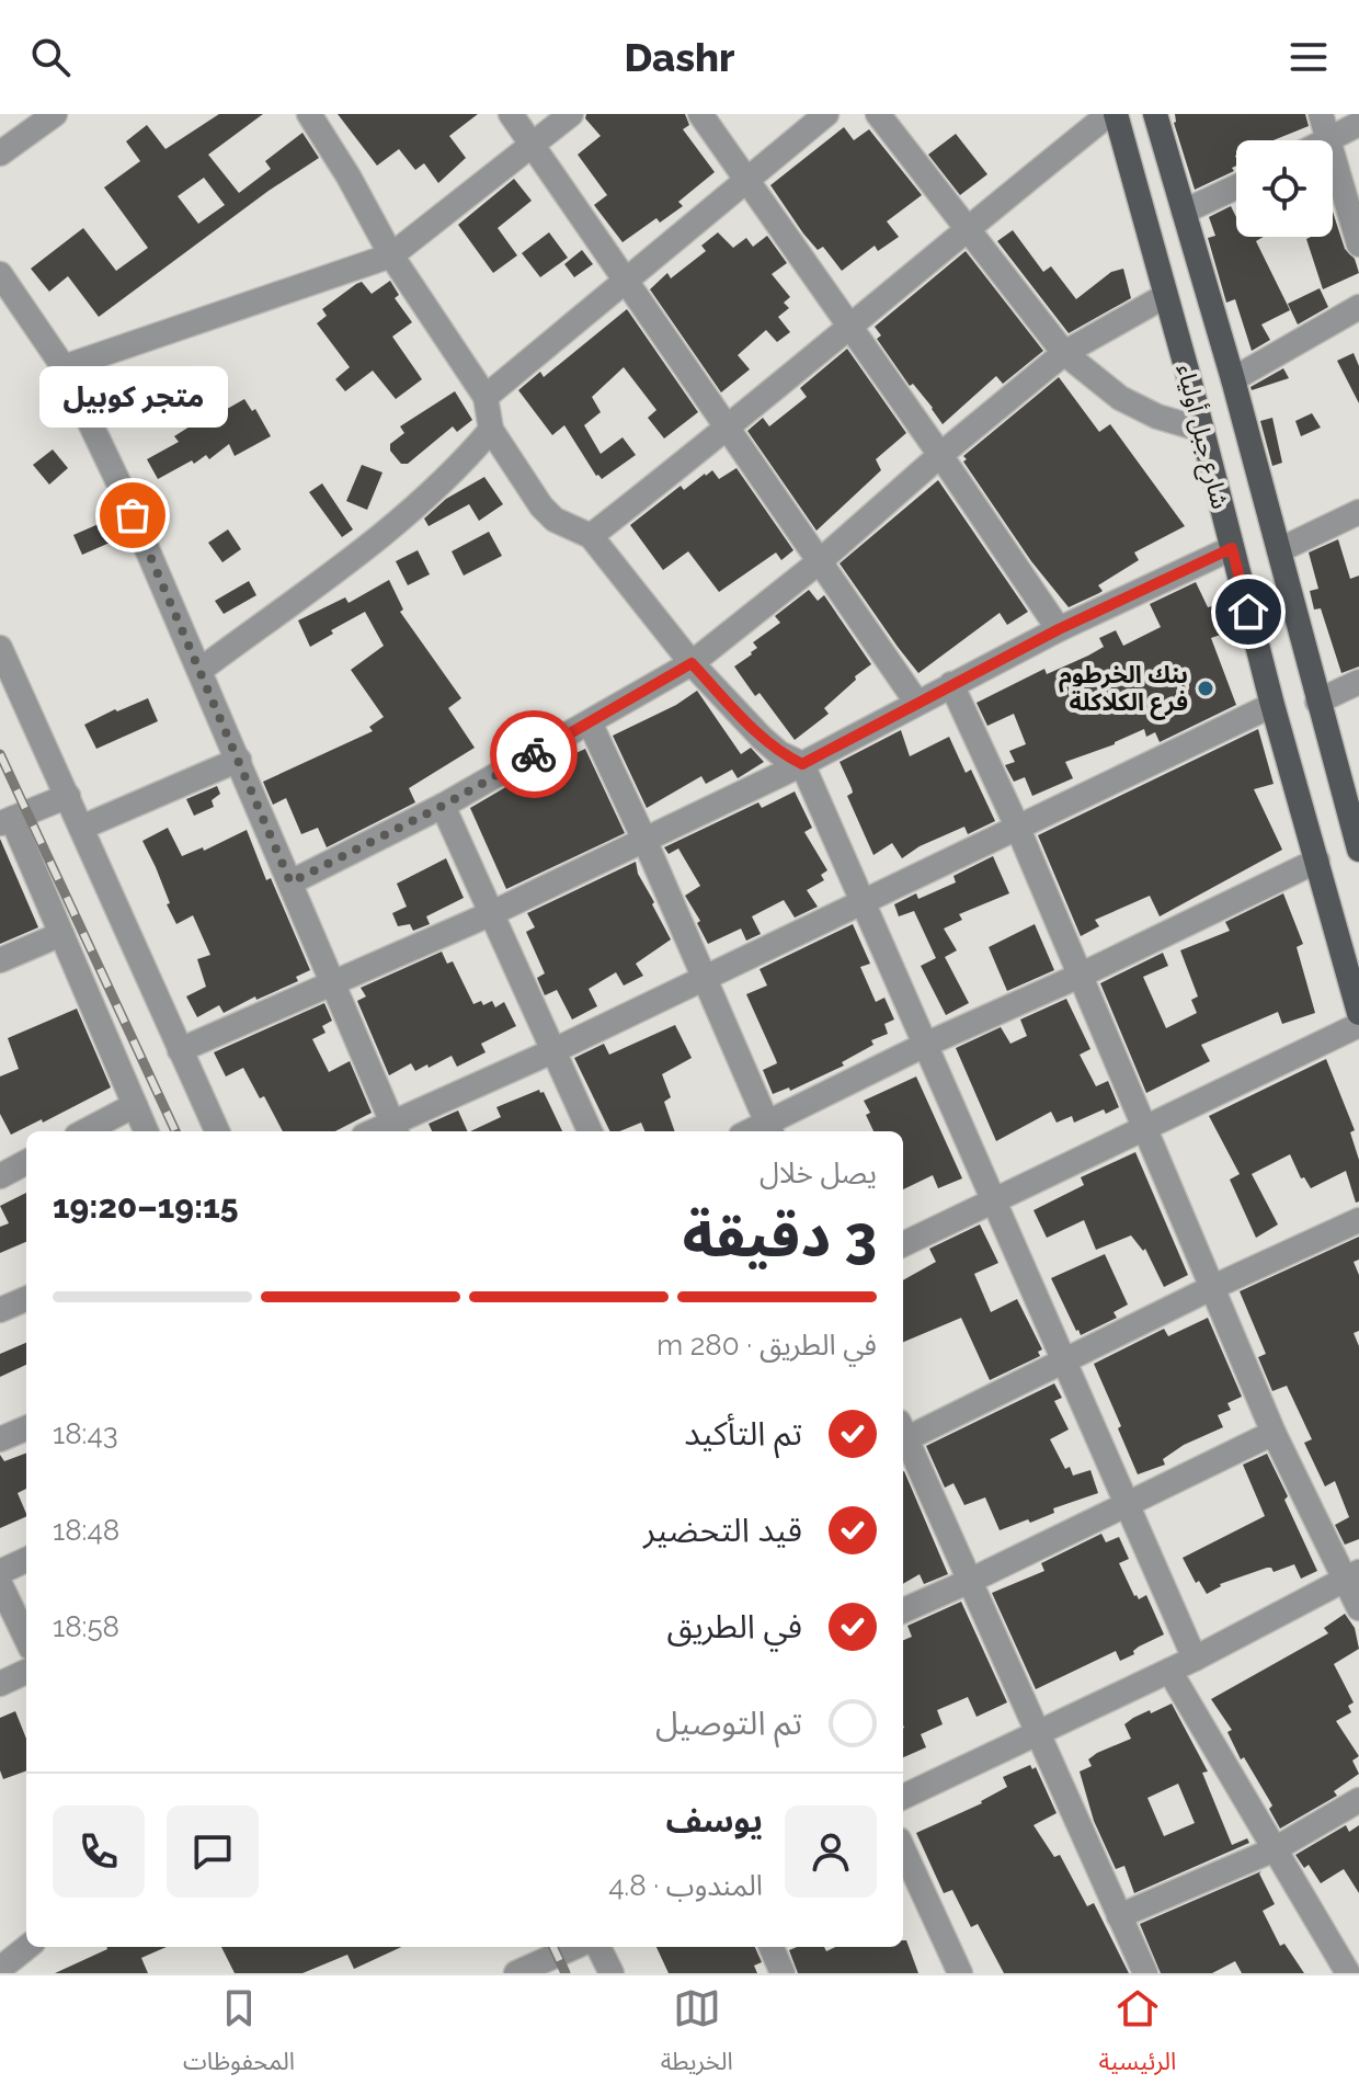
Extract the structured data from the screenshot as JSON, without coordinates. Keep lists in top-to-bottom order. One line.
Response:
{"streets":{"main road":["شارع جبل أولياء"]},"places":["متجر كوبيل","بنك الخرطوم فرع الكلاكلة"],"page":{"header":"Dashr","bubble":"متجر كوبيل","heading":["3 دقيقة","يصل خلال","19:15–19:20"],"panel":["يوسف","المندوب · 4.8"],"bar":"في الطريق · 280 m","list":[["تم التأكيد","18:43"],["قيد التحضير","18:48"],["في الطريق","18:58"],"تم التوصيل"],"tabs":["الرئيسية","الخريطة","المحفوظات"]}}
